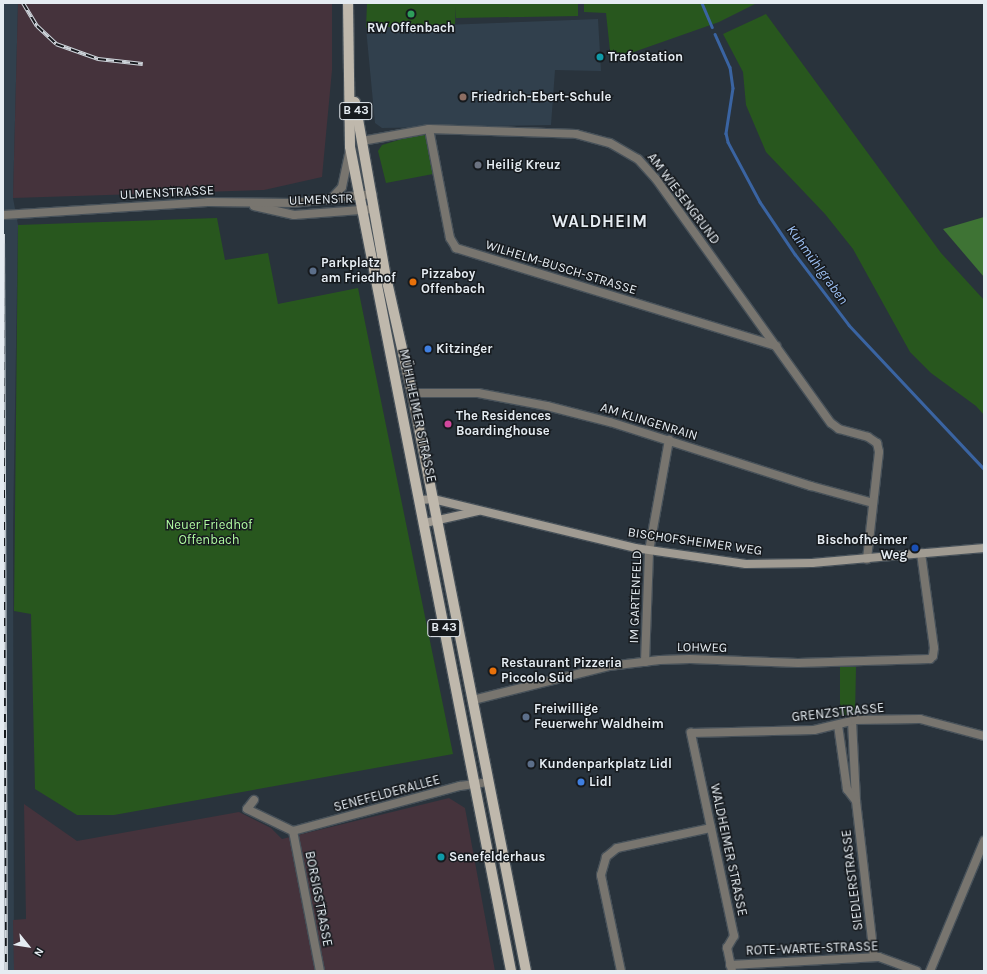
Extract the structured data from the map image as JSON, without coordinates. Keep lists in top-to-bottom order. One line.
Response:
{"streets":{"main road":["B 43","MÜHLHEIMER STRASSE"],"street":["ULMENSTRASSE","AM WIESENGRUND","ULMENSTR","WILHELM-BUSCH-STRASSE","AM KLINGENRAIN","BISCHOFSHEIMER WEG","IM GARTENFELD","LOHWEG","GRENZSTRASSE","SENEFELDERALLEE","WALDHEIMER STRASSE","SIEDLERSTRASSE","BORSIGSTRASSE","ROTE-WARTE-STRASSE"]},"crossings":[["B 43","MÜHLHEIMER STRASSE"],["B 43","SENEFELDERALLEE"],["ULMENSTRASSE","ULMENSTR"],["ULMENSTRASSE","MÜHLHEIMER STRASSE"],["AM WIESENGRUND","WILHELM-BUSCH-STRASSE"],["AM WIESENGRUND","MÜHLHEIMER STRASSE"],["AM WIESENGRUND","AM KLINGENRAIN"],["ULMENSTR","MÜHLHEIMER STRASSE"],["MÜHLHEIMER STRASSE","AM KLINGENRAIN"],["MÜHLHEIMER STRASSE","BISCHOFSHEIMER WEG"],["MÜHLHEIMER STRASSE","LOHWEG"],["MÜHLHEIMER STRASSE","SENEFELDERALLEE"],["AM KLINGENRAIN","IM GARTENFELD"],["BISCHOFSHEIMER WEG","IM GARTENFELD"],["BISCHOFSHEIMER WEG","LOHWEG"],["IM GARTENFELD","LOHWEG"],["GRENZSTRASSE","WALDHEIMER STRASSE"],["GRENZSTRASSE","SIEDLERSTRASSE"],["SENEFELDERALLEE","BORSIGSTRASSE"],["WALDHEIMER STRASSE","ROTE-WARTE-STRASSE"],["SIEDLERSTRASSE","ROTE-WARTE-STRASSE"]],"districts":["WALDHEIM"],"water":["Kuhmühlgraben"],"parks":["Neuer Friedhof Offenbach"],"places":["RW Offenbach","Trafostation","Friedrich-Ebert-Schule","Heilig Kreuz","Parkplatz am Friedhof","Pizzaboy Offenbach","Kitzinger","The Residences Boardinghouse","Bischofheimer Weg","Restaurant Pizzeria Piccolo Süd","Freiwillige Feuerwehr Waldheim","Kundenparkplatz Lidl","Lidl","Senefelderhaus"],"north":"bottom right"}
